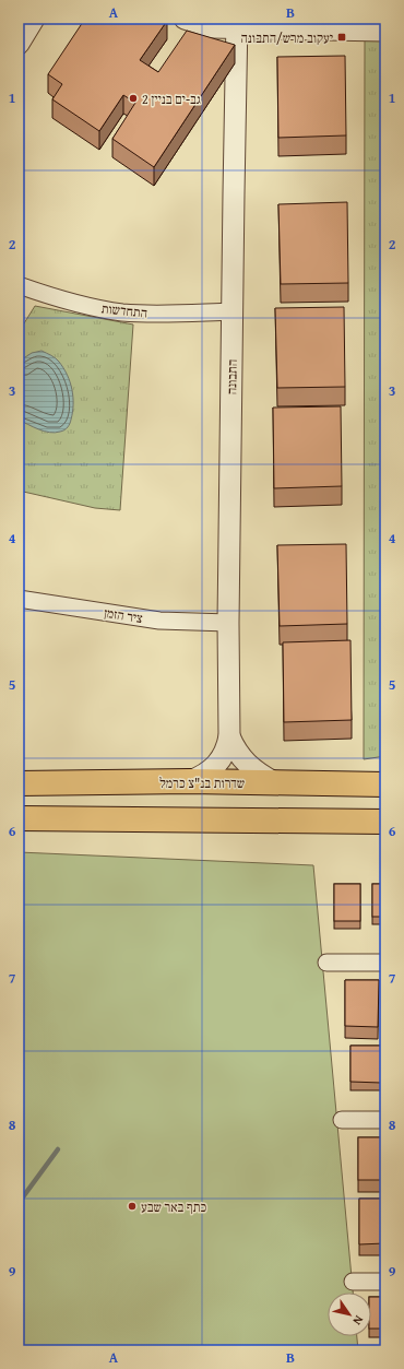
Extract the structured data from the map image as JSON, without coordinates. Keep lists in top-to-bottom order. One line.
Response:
{"streets":{"main road":["שדרות בנ\"צ כרמל"],"street":["התחדשות","התבונה","ציר הזמן"]},"crossings":[["התחדשות","התבונה"],["התבונה","ציר הזמן"],["התבונה","שדרות בנ\"צ כרמל"]],"places":{"transit":["יעקוב מרש/התבונה"],"other":["גב-ים בניין 2","כתף באר שבע"]},"north":"bottom right","grid":{"columns":["A","B"],"rows":["1","2","3","4","5","6","7","8","9"]}}
